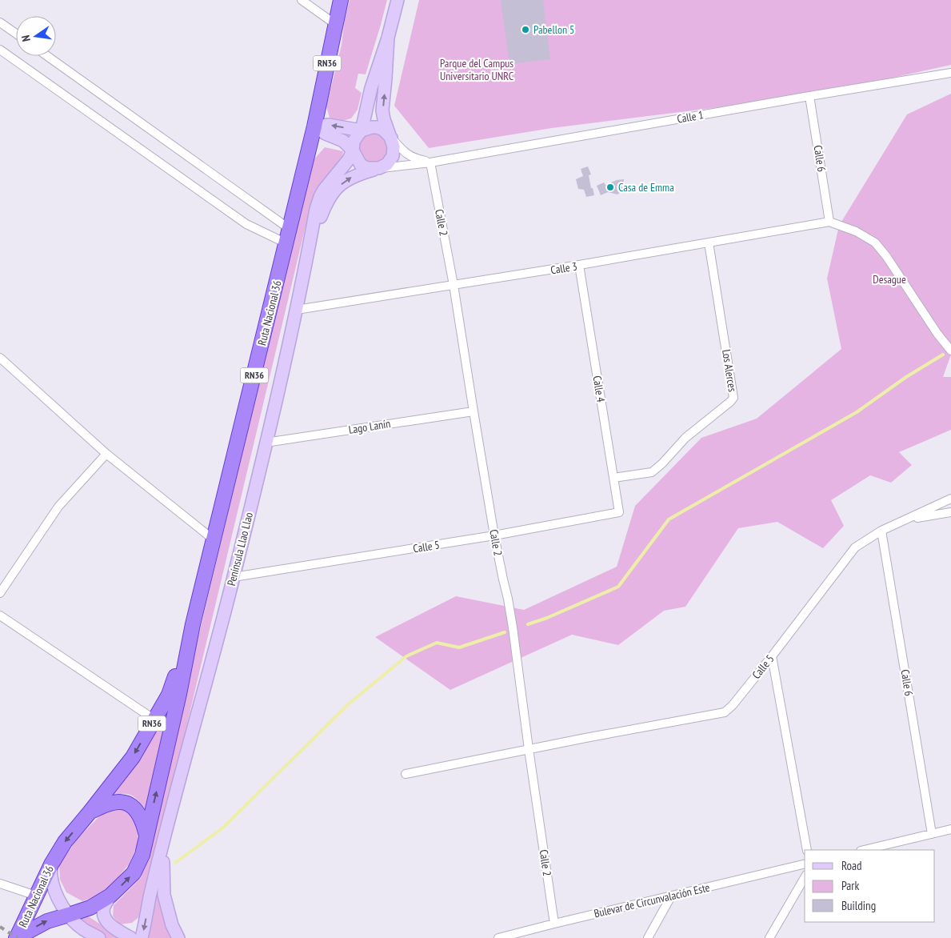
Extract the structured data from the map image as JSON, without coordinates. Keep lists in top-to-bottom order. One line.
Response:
{"streets":{"highway":["RN36","Ruta Nacional 36"],"main road":["Península Llao Llao"],"street":["Calle 1","Calle 6","Calle 2","Calle 3","Los Alerces","Calle 4","Lago Lanín","Calle 5","Bulevar de Circunvalación Este"]},"crossings":[["RN36","Ruta Nacional 36"],["Calle 1","Calle 6"],["Calle 1","Calle 2"],["Calle 1","Península Llao Llao"],["Calle 6","Calle 3"],["Calle 6","Calle 5"],["Calle 2","Calle 3"],["Calle 2","Lago Lanín"],["Calle 2","Calle 5"],["Calle 2","Bulevar de Circunvalación Este"],["Calle 3","Los Alerces"],["Calle 3","Calle 4"],["Calle 3","Península Llao Llao"],["Los Alerces","Calle 4"],["Calle 4","Calle 5"],["Lago Lanín","Península Llao Llao"],["Calle 5","Península Llao Llao"]],"parks":["Parque del Campus Universitario UNRC","Desague"],"places":["Pabellon 5","Casa de Emma"],"legend":["Road","Park","Building"],"north":"left"}
